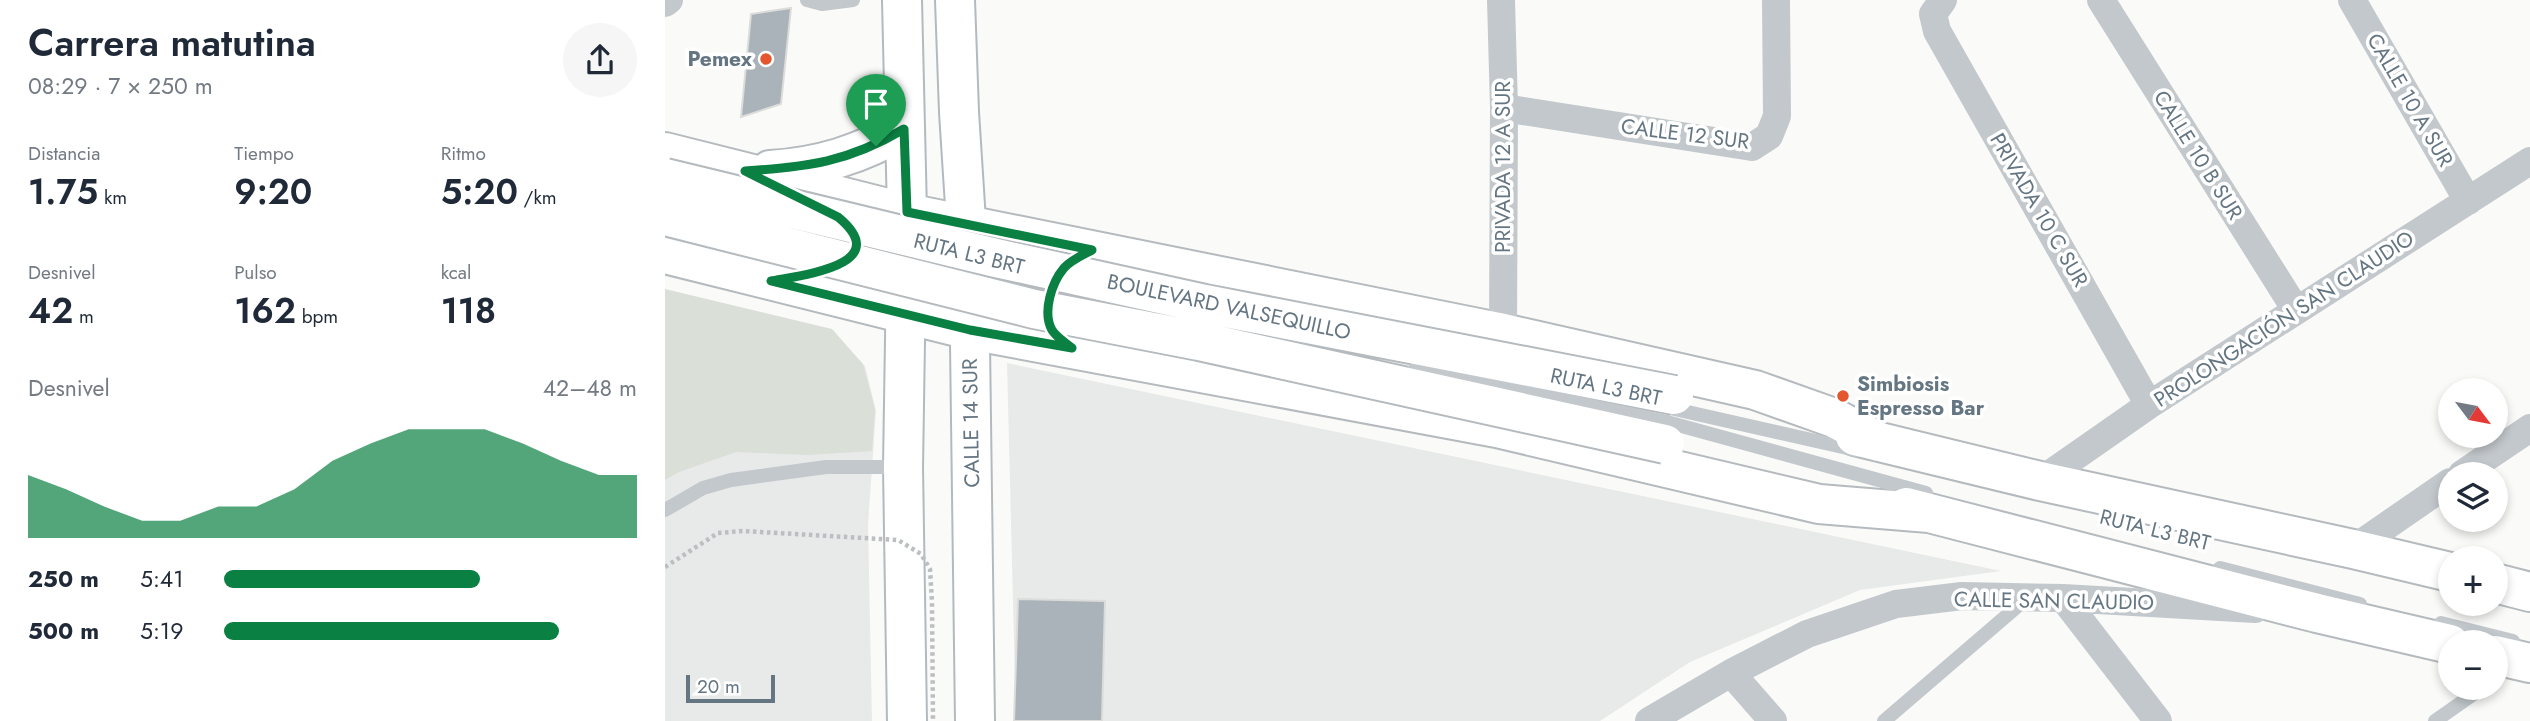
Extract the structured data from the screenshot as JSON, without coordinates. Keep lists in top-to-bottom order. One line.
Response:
{"streets":{"main road":["BOULEVARD VALSEQUILLO","CALLE 14 SUR"],"street":["CALLE 10 A SUR","CALLE 12 SUR","CALLE 10 B SUR","PRIVADA 12 A SUR","PRIVADA 10 C SUR","PROLONGACIÓN SAN CLAUDIO","CALLE SAN CLAUDIO"],"lane":["RUTA L3 BRT"]},"crossings":[["CALLE 10 A SUR","PROLONGACIÓN SAN CLAUDIO"],["CALLE 12 SUR","PRIVADA 12 A SUR"],["CALLE 10 B SUR","PROLONGACIÓN SAN CLAUDIO"],["PRIVADA 10 C SUR","PROLONGACIÓN SAN CLAUDIO"],["RUTA L3 BRT","BOULEVARD VALSEQUILLO"]],"places":["Pemex","Simbiosis Espresso Bar"],"scale_bar":"20 m","north":"bottom right","page":{"heading":["Carrera matutina","08:29 · 7 × 250 m"],"stats":[["Distancia","1.75 km"],["Tiempo","9:20"],["Ritmo","5:20 /km"],["Desnivel","42 m"],["Pulso","162 bpm"],["kcal","118"]],"chart":["Desnivel","42–48 m"],"map_buttons":["+","−"],"list":[{"name":"250 m","note":"5:41"},{"name":"500 m","note":"5:19"}],"scale":"20 m"}}
